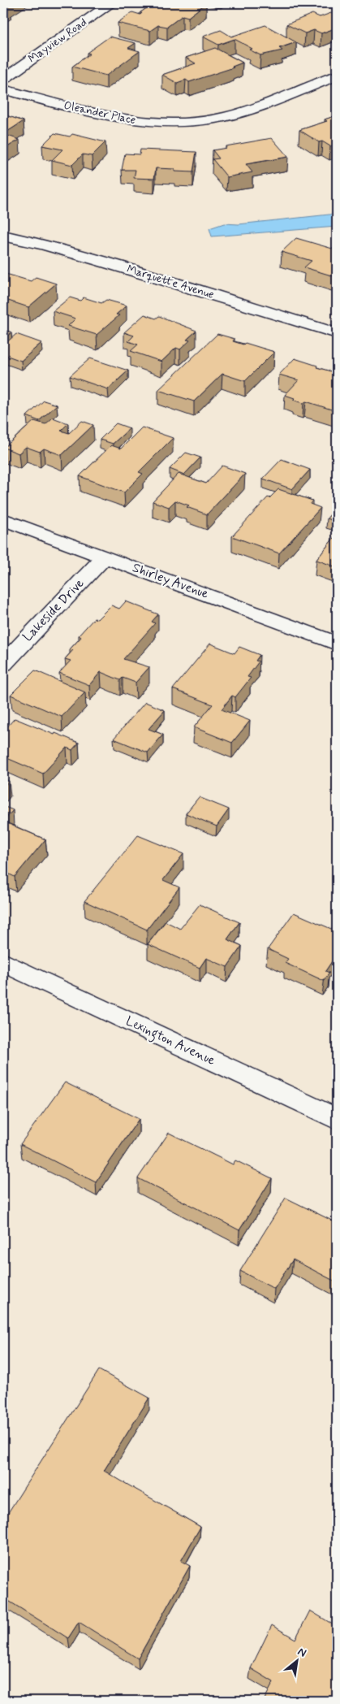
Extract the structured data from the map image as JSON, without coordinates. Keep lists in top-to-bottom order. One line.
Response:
{"streets":{"street":["Mayview Road","Oleander Place","Marquette Avenue","Shirley Avenue","Lakeside Drive","Lexington Avenue"]},"crossings":[["Shirley Avenue","Lakeside Drive"]],"north":"top right"}
